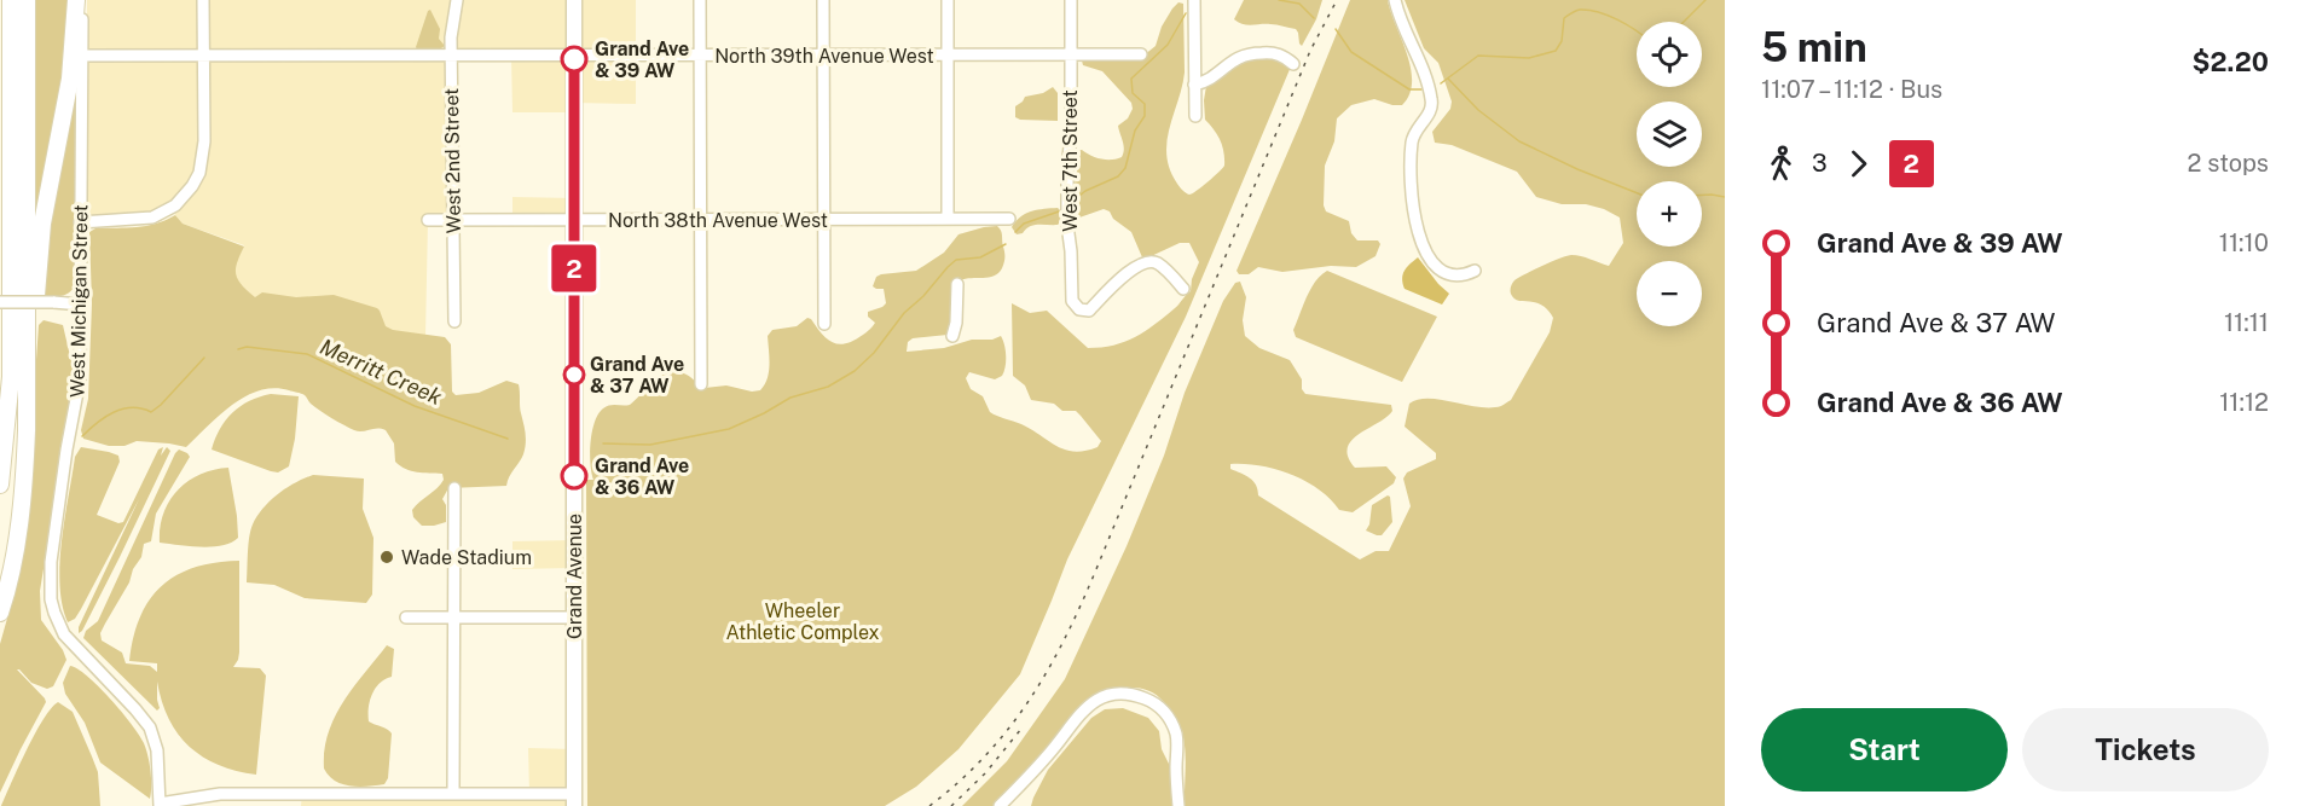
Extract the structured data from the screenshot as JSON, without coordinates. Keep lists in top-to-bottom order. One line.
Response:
{"streets":{"main road":["Grand Avenue"],"street":["North 39th Avenue West","West 2nd Street","West 7th Street","North 38th Avenue West","West Michigan Street"]},"crossings":[["North 39th Avenue West","West 2nd Street"],["North 39th Avenue West","West 7th Street"],["North 39th Avenue West","West Michigan Street"],["North 39th Avenue West","Grand Avenue"],["West 2nd Street","North 38th Avenue West"],["North 38th Avenue West","Grand Avenue"]],"water":["Merritt Creek"],"parks":["Wheeler Athletic Complex"],"places":["Grand Ave & 39 AW","Grand Ave & 37 AW","Grand Ave & 36 AW","Wade Stadium"],"lines":["bus line 2"],"page":{"on_map":"2","heading":["5 min","11:07 – 11:12 · Bus","$2.20"],"map_buttons":["+","−"],"legs":["3","2","2 stops"],"list":[{"name":"Grand Ave & 39 AW","value":"11:10"},{"name":"Grand Ave & 37 AW","value":"11:11"},{"name":"Grand Ave & 36 AW","value":"11:12"}],"buttons":["Start","Tickets"]}}
